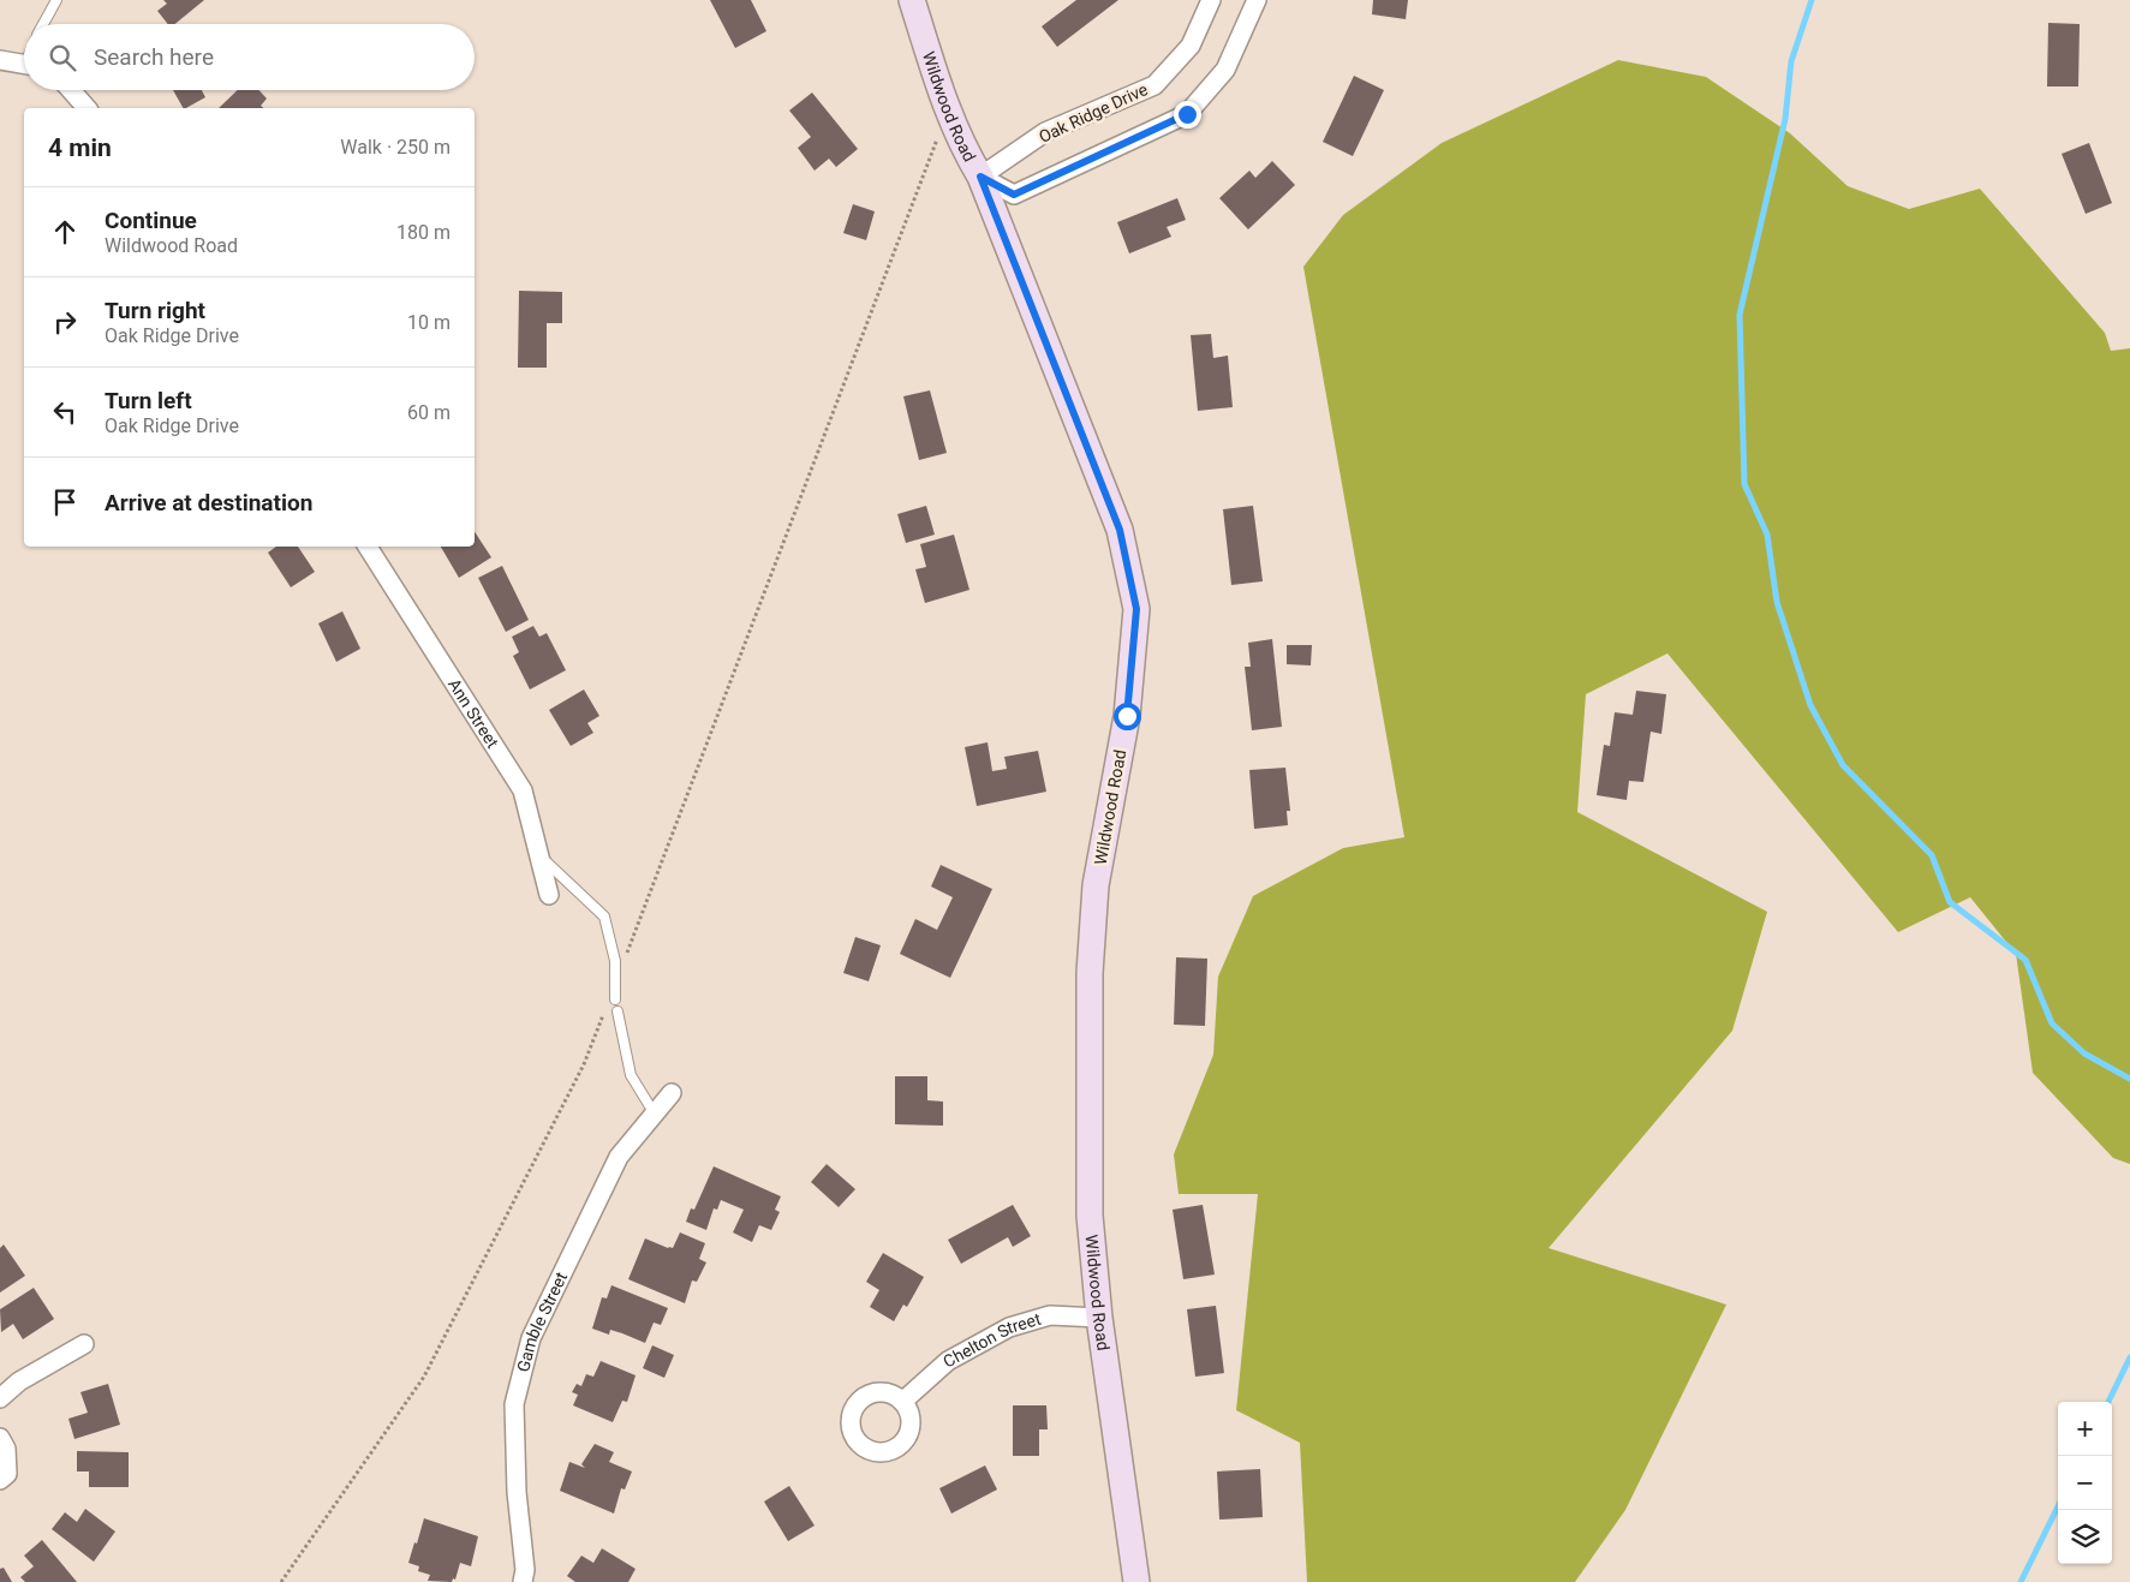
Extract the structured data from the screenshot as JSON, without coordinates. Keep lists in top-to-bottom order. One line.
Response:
{"streets":{"street":["Wildwood Road","Oak Ridge Drive","Ann Street","Gamble Street","Chelton Street"]},"crossings":[["Wildwood Road","Oak Ridge Drive"],["Wildwood Road","Chelton Street"]],"page":{"search":"Search here","heading":["4 min","Walk · 250 m"],"list":[["Continue","Wildwood Road","180 m"],["Turn right","Oak Ridge Drive","10 m"],["Turn left","Oak Ridge Drive","60 m"],"Arrive at destination"],"map_buttons":["+","−"]}}
